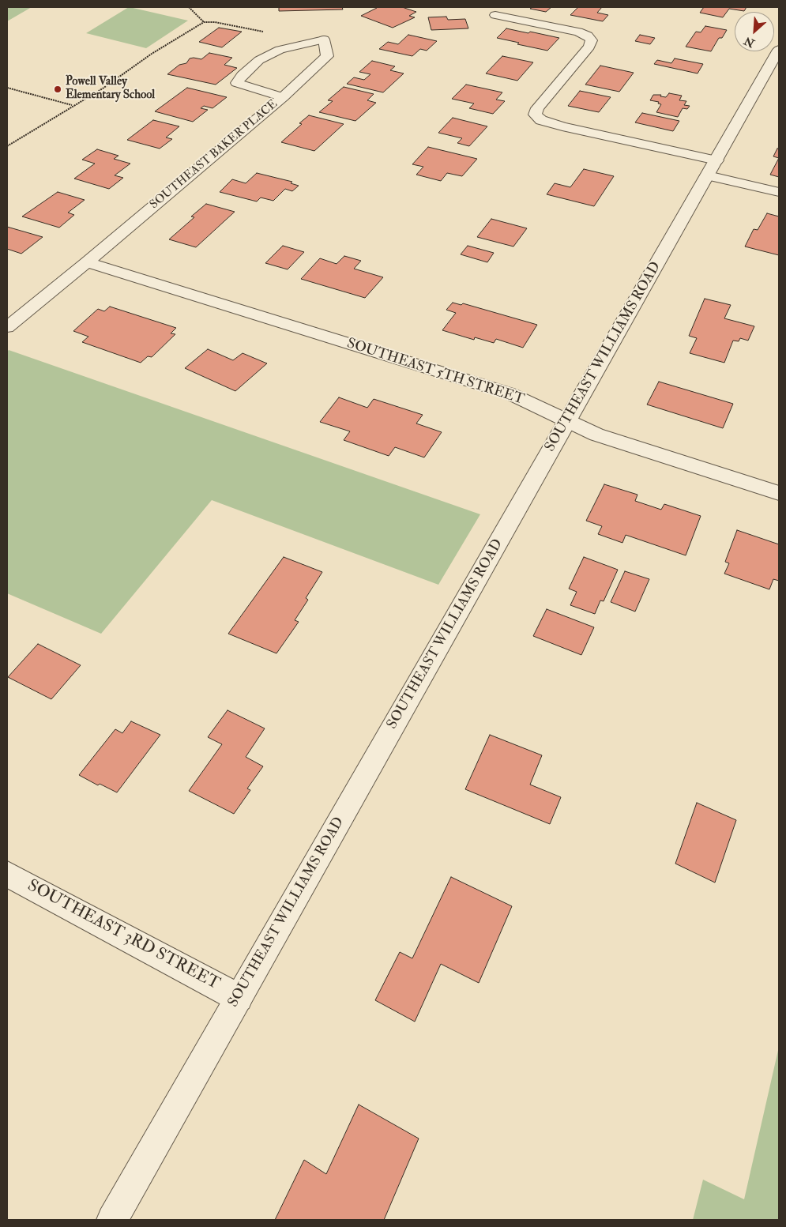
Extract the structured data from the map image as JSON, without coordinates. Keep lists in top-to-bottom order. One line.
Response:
{"streets":{"street":["SOUTHEAST BAKER PLACE","SOUTHEAST WILLIAMS ROAD","SOUTHEAST 5TH STREET","SOUTHEAST 3RD STREET"]},"crossings":[["SOUTHEAST BAKER PLACE","SOUTHEAST 5TH STREET"],["SOUTHEAST WILLIAMS ROAD","SOUTHEAST 5TH STREET"],["SOUTHEAST WILLIAMS ROAD","SOUTHEAST 3RD STREET"]],"places":["Powell Valley Elementary School"],"north":"bottom left"}
